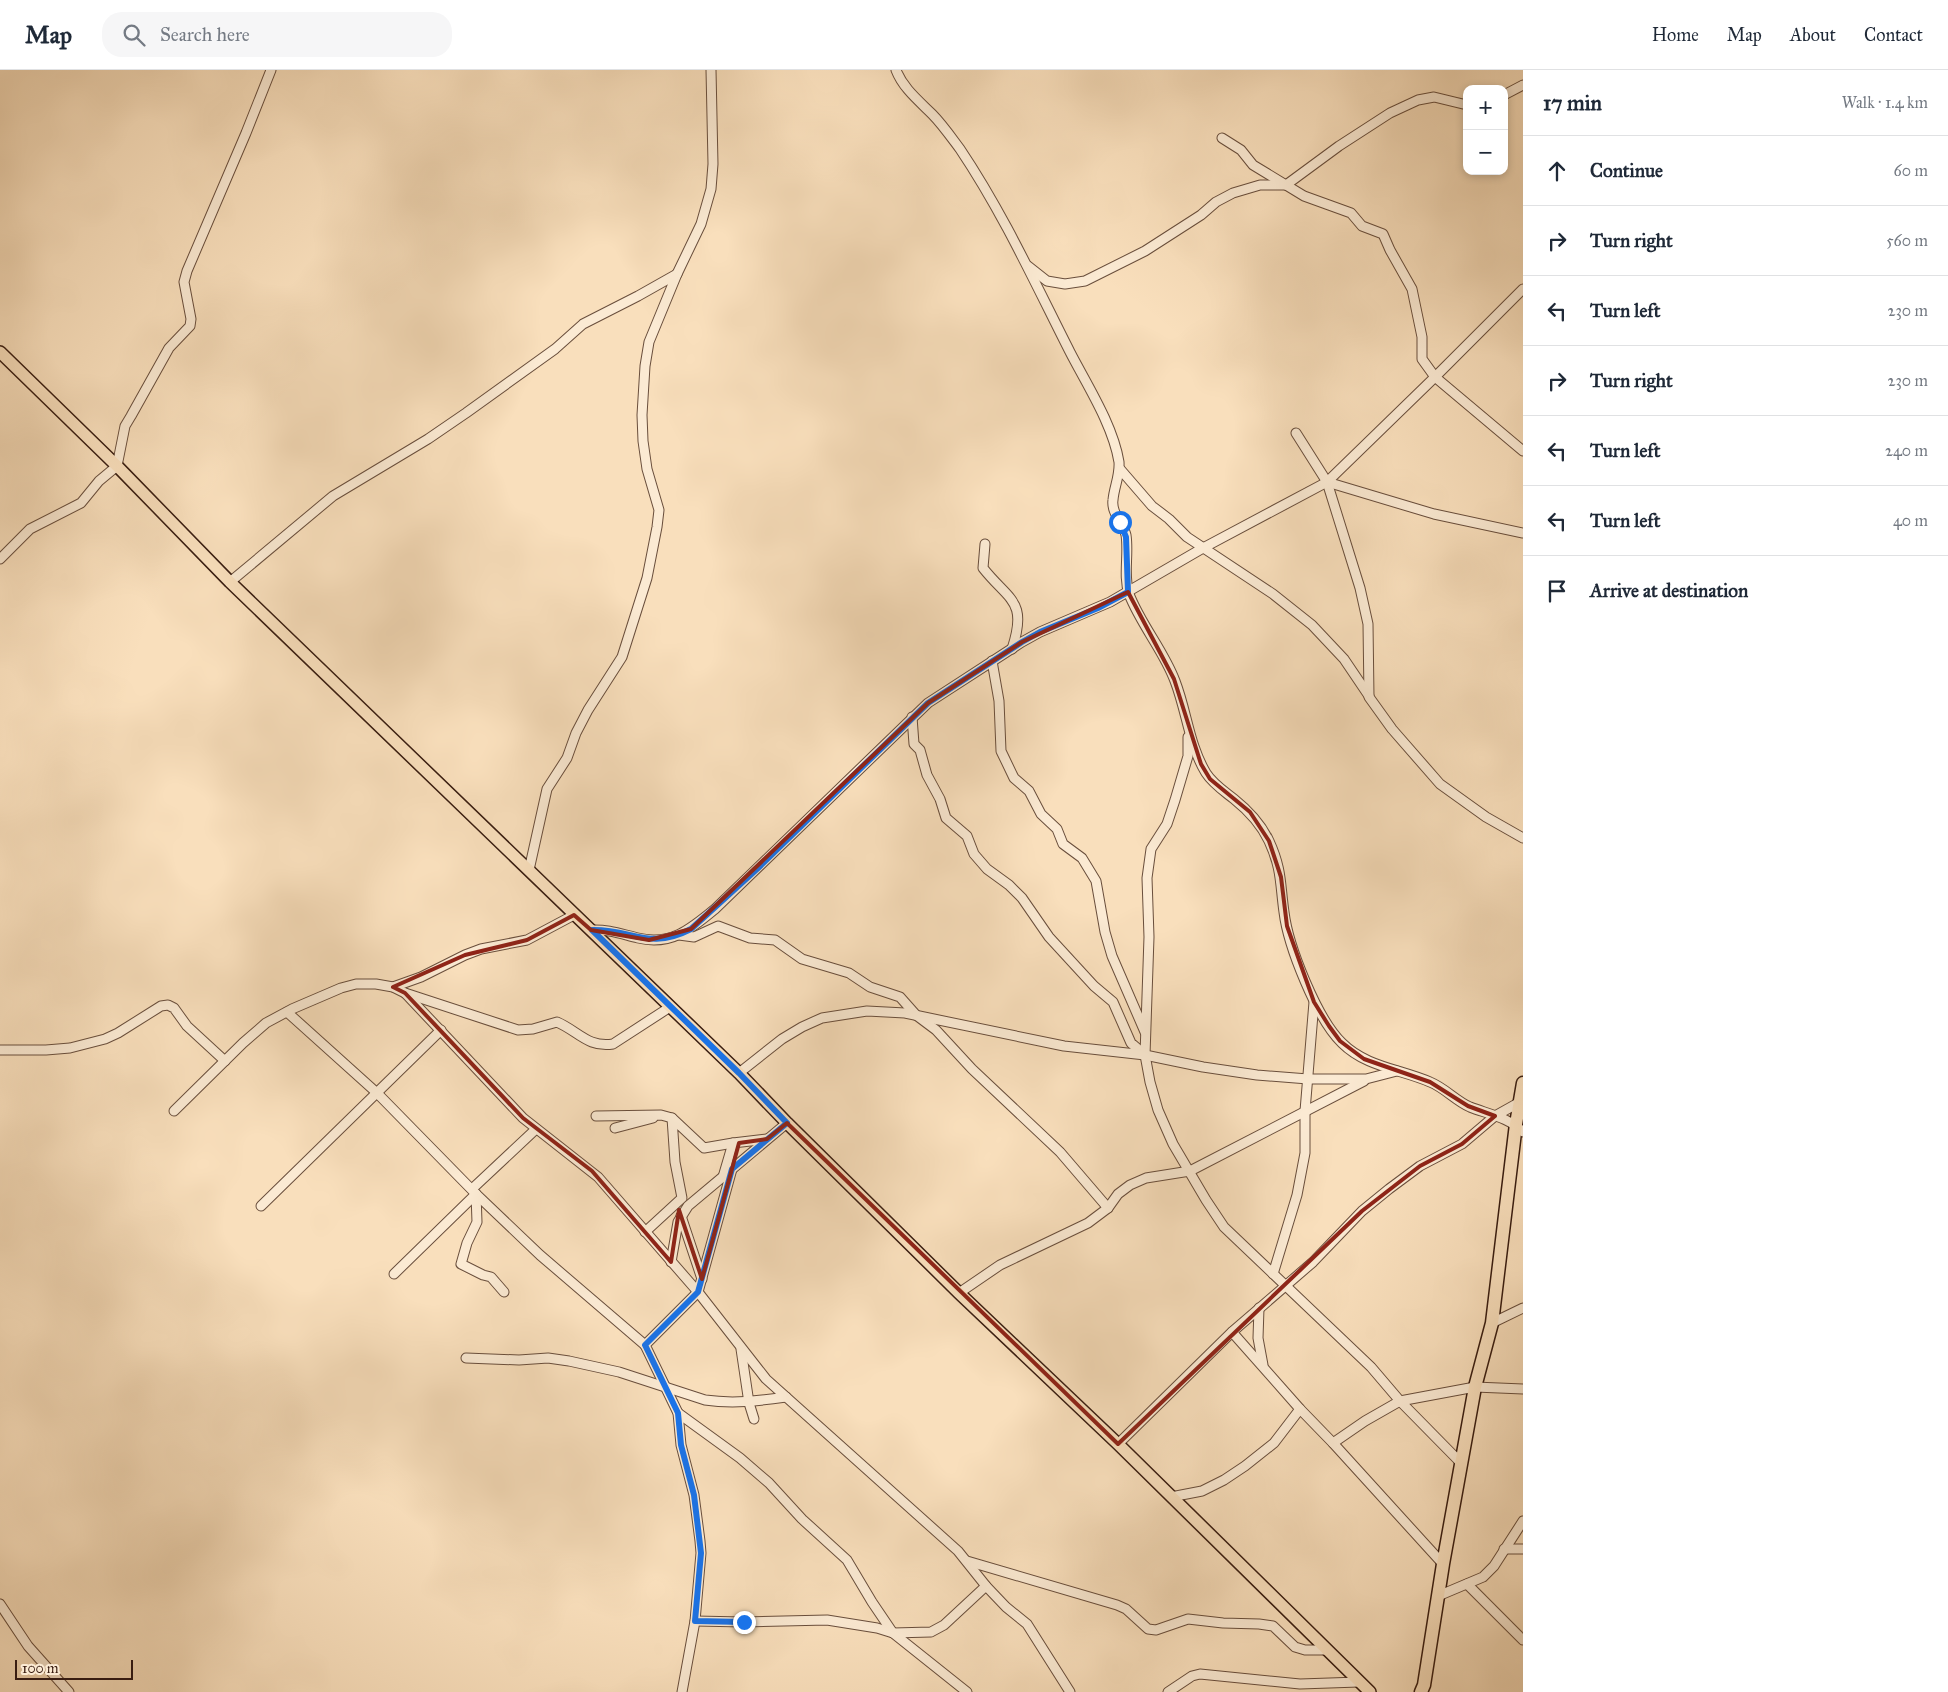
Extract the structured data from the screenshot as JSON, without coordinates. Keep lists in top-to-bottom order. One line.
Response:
{"scale_bar":"100 m","page":{"header":"Map","search":"Search here","nav":["Home","Map","About","Contact"],"heading":["17 min","Walk · 1.4 km"],"map_buttons":["+","−"],"list":[["Continue","60 m"],["Turn right","560 m"],["Turn left","230 m"],["Turn right","230 m"],["Turn left","240 m"],["Turn left","40 m"],"Arrive at destination"],"scale":"100 m"}}
